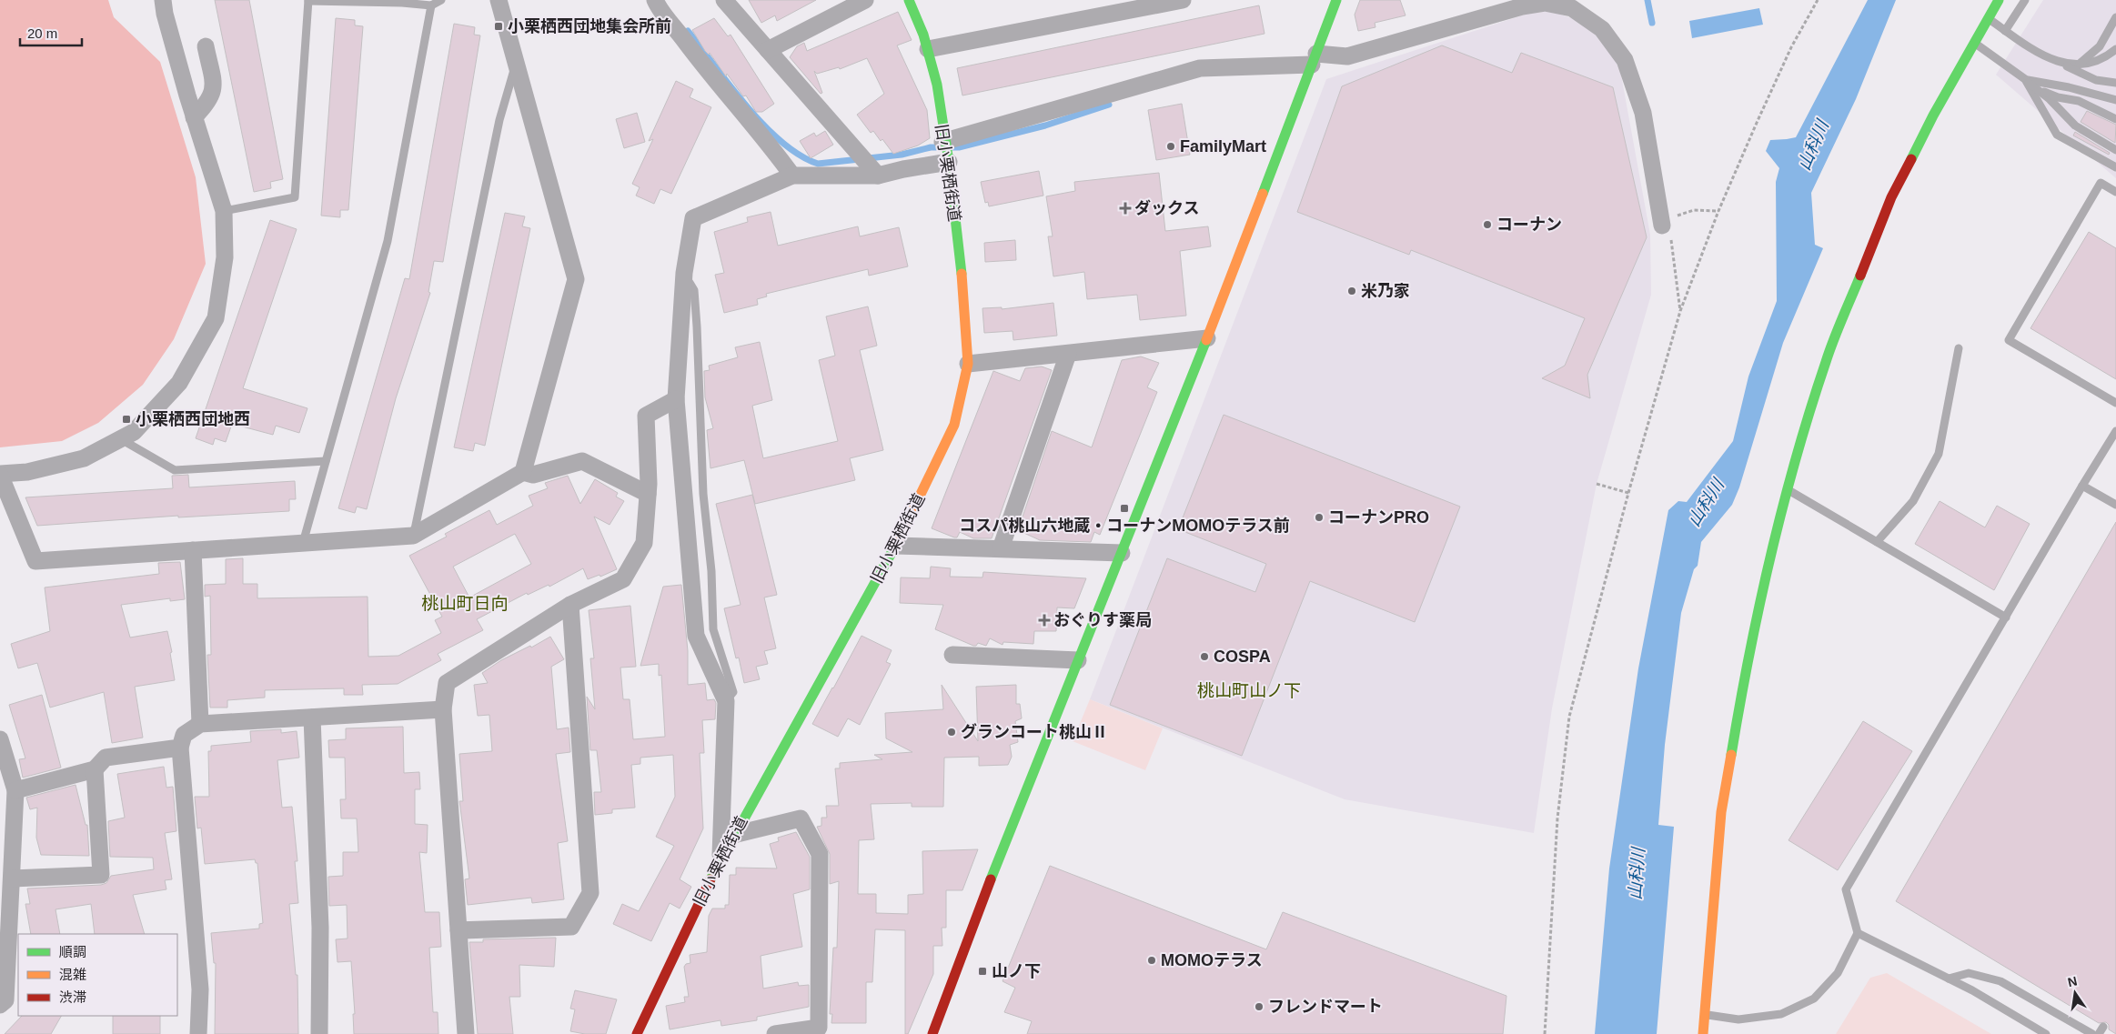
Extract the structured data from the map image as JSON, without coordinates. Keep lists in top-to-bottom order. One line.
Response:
{"streets":{"street":["旧小栗栖街道"]},"districts":["桃山町日向","桃山町山ノ下"],"water":["山科川"],"places":{"transit":["小栗栖西団地集会所前","小栗栖西団地西","コスパ桃山六地蔵・コーナンMOMOテラス前","山ノ下"],"other":["FamilyMart","コーナン","米乃家","コーナンPRO","COSPA","グランコート桃山Ⅱ","MOMOテラス","フレンドマート"],"health":["ダックス","おぐりす薬局"]},"legend":["順調","混雑","渋滞"],"scale_bar":"20 m","north":"top"}
